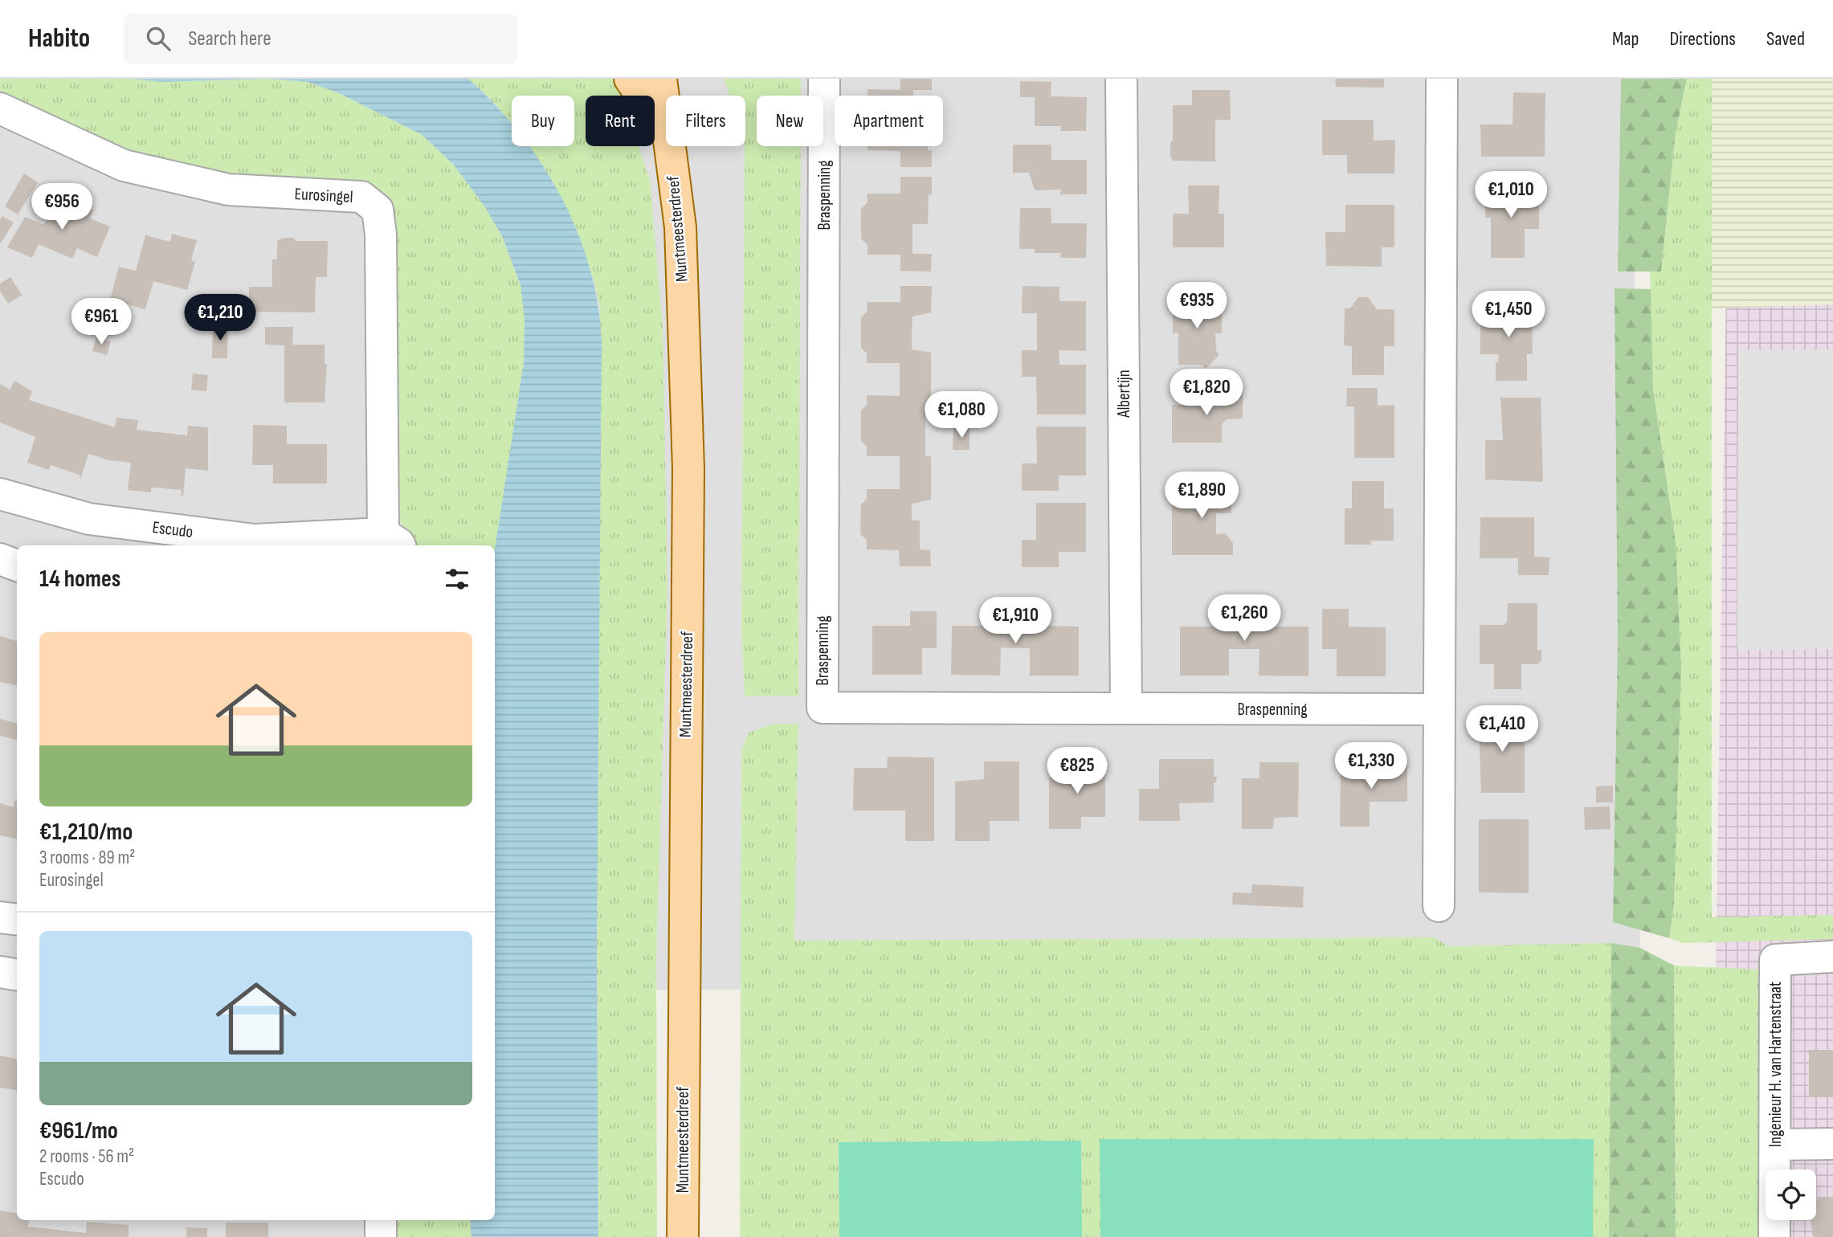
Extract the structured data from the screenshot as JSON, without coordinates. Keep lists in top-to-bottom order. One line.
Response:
{"streets":{"main road":["Muntmeesterdreef"],"street":["Eurosingel","Braspenning","Albertijn","Escudo","Ingenieur H. van Hartenstraat"]},"crossings":[["Eurosingel","Escudo"],["Braspenning","Albertijn"]],"page":{"header":"Habito","search":"Search here","nav":["Map","Directions","Saved"],"chip":["Buy","Rent","Filters","New","Apartment"],"price":["€1,010","€956","€935","€1,450","€1,210","€961","€1,820","€1,080","€1,890","€1,260","€1,910","€1,410","€1,330","€825"],"heading":"14 homes","list":[{"name":"€1,210/mo","note":"3 rooms · 89 m² · Eurosingel"},{"name":"€961/mo","note":"2 rooms · 56 m² · Escudo"}]}}
